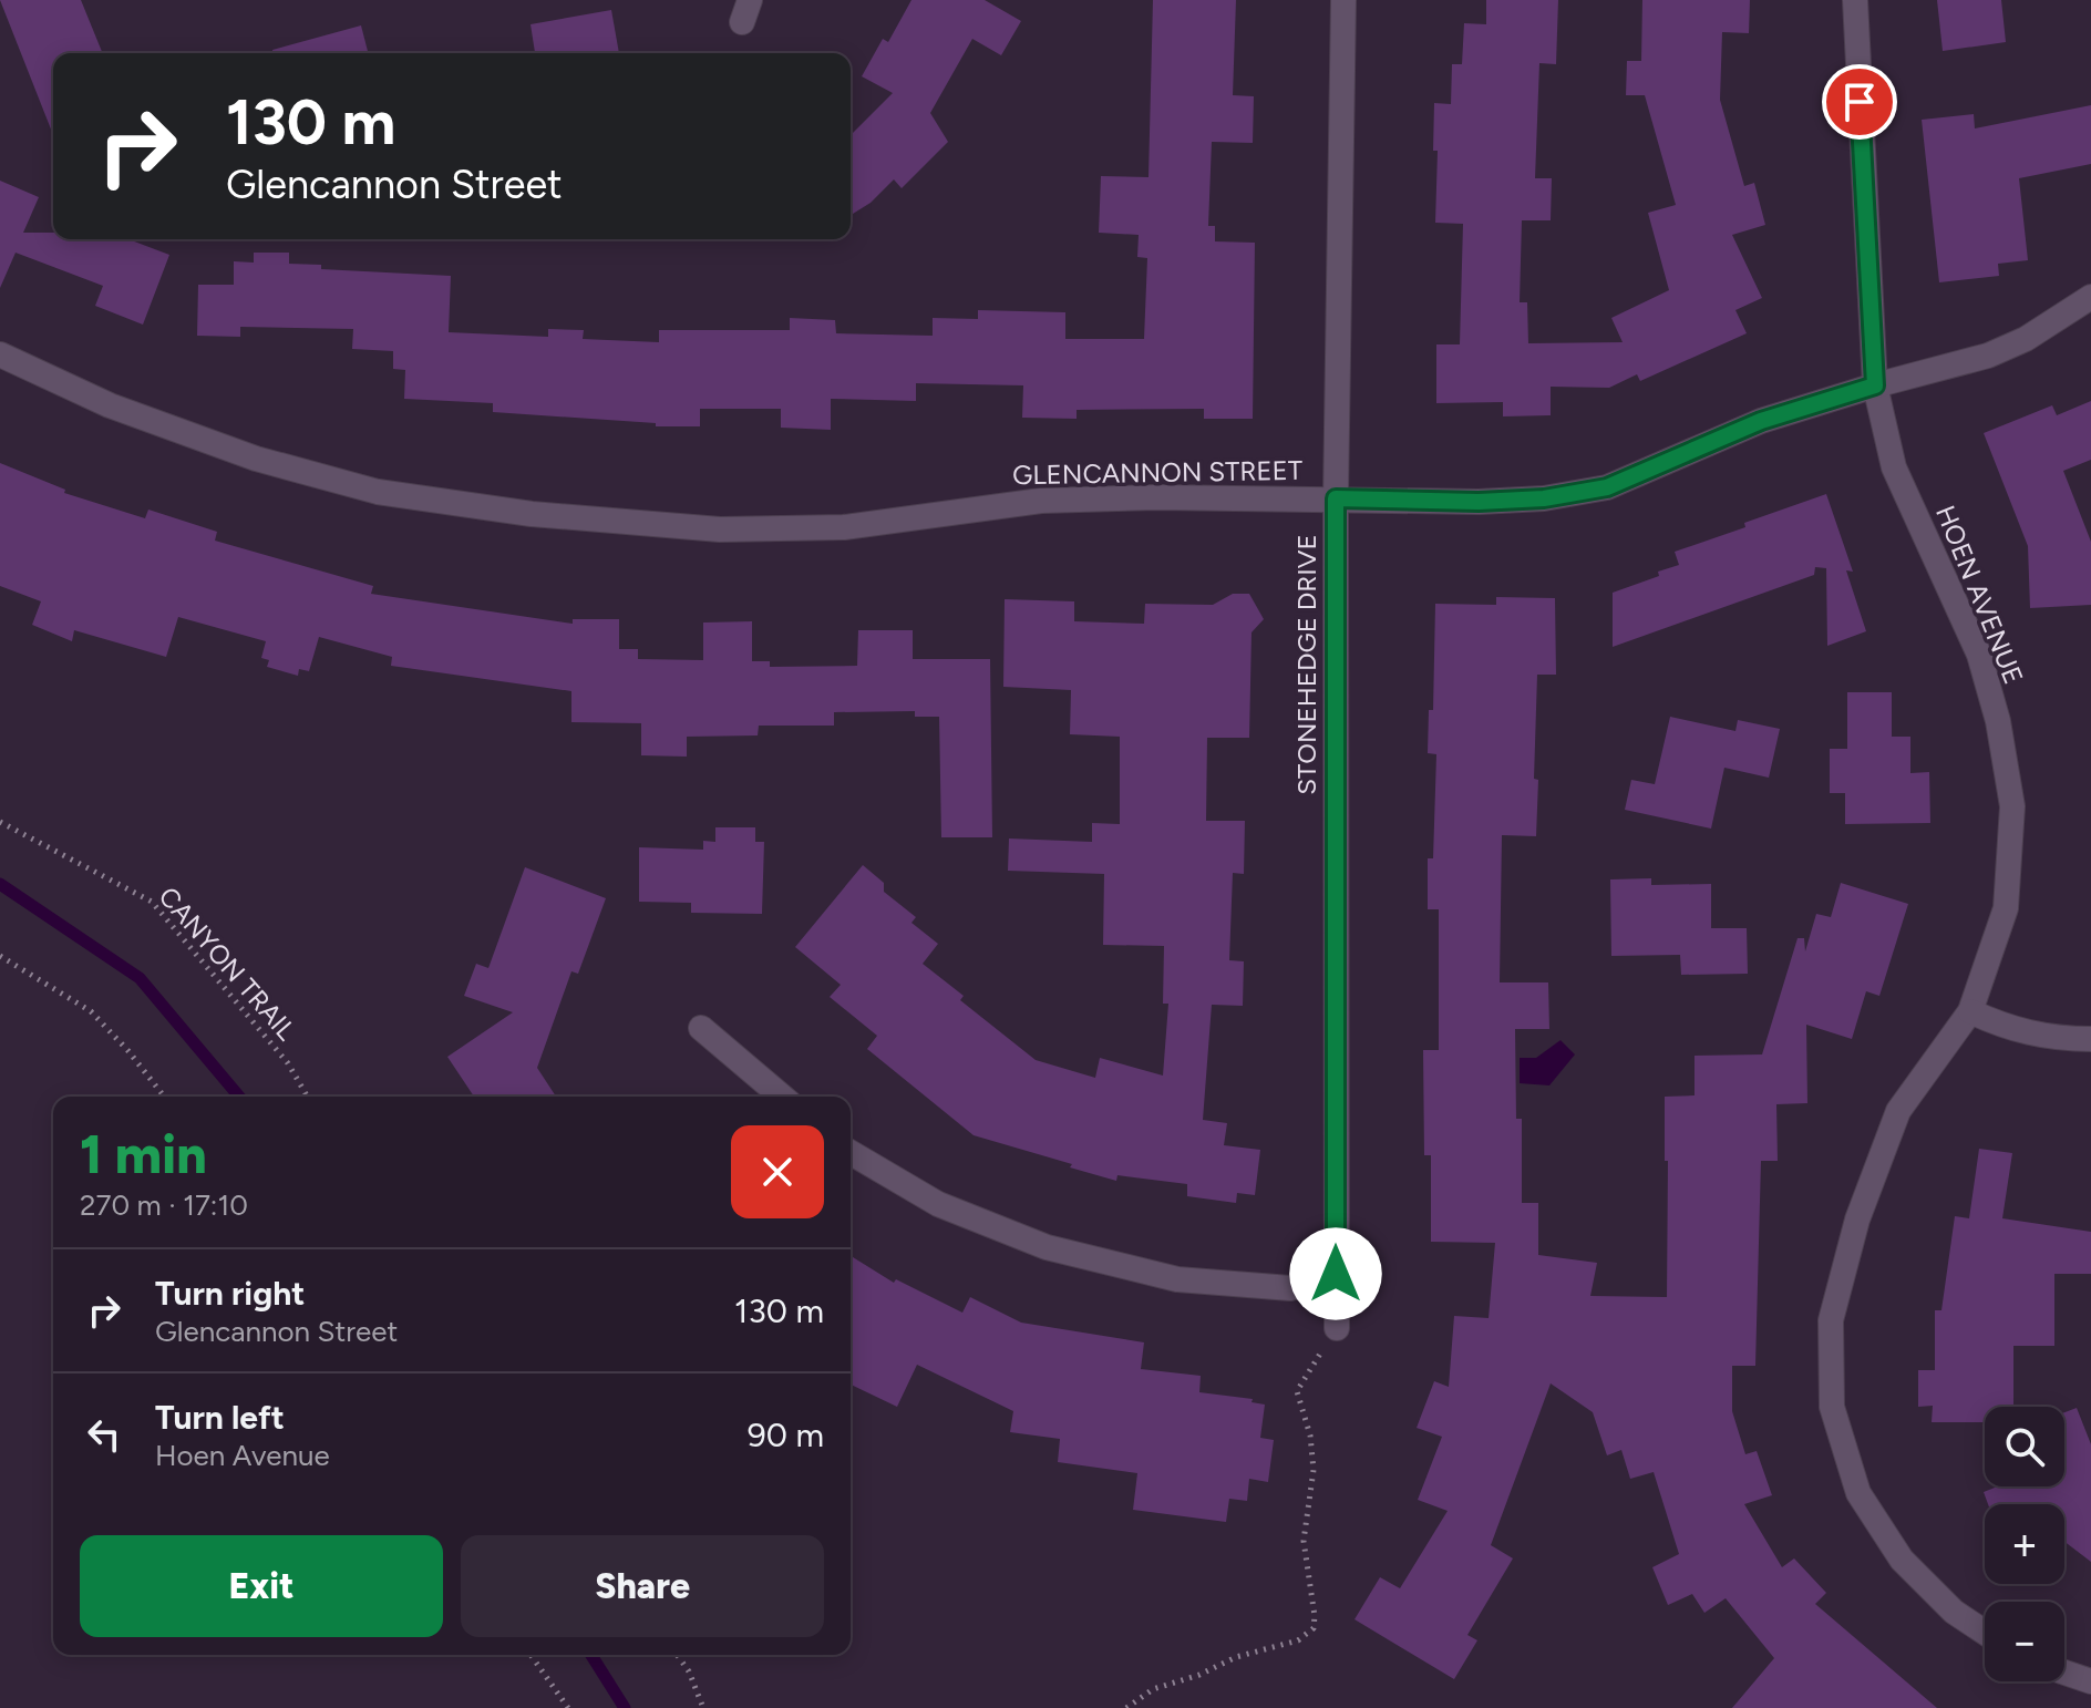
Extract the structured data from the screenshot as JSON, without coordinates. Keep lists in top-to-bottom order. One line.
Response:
{"streets":{"street":["GLENCANNON STREET","HOEN AVENUE","STONEHEDGE DRIVE"],"path":["CANYON TRAIL"]},"crossings":[["GLENCANNON STREET","HOEN AVENUE"],["GLENCANNON STREET","STONEHEDGE DRIVE"]],"page":{"turn":["130 m","Glencannon Street"],"heading":["1 min","270 m · 17:10"],"list":[{"name":"Turn right","note":"Glencannon Street","value":"130 m"},{"name":"Turn left","note":"Hoen Avenue","value":"90 m"}],"map_buttons":["+","−"],"buttons":["Exit","Share"]}}
